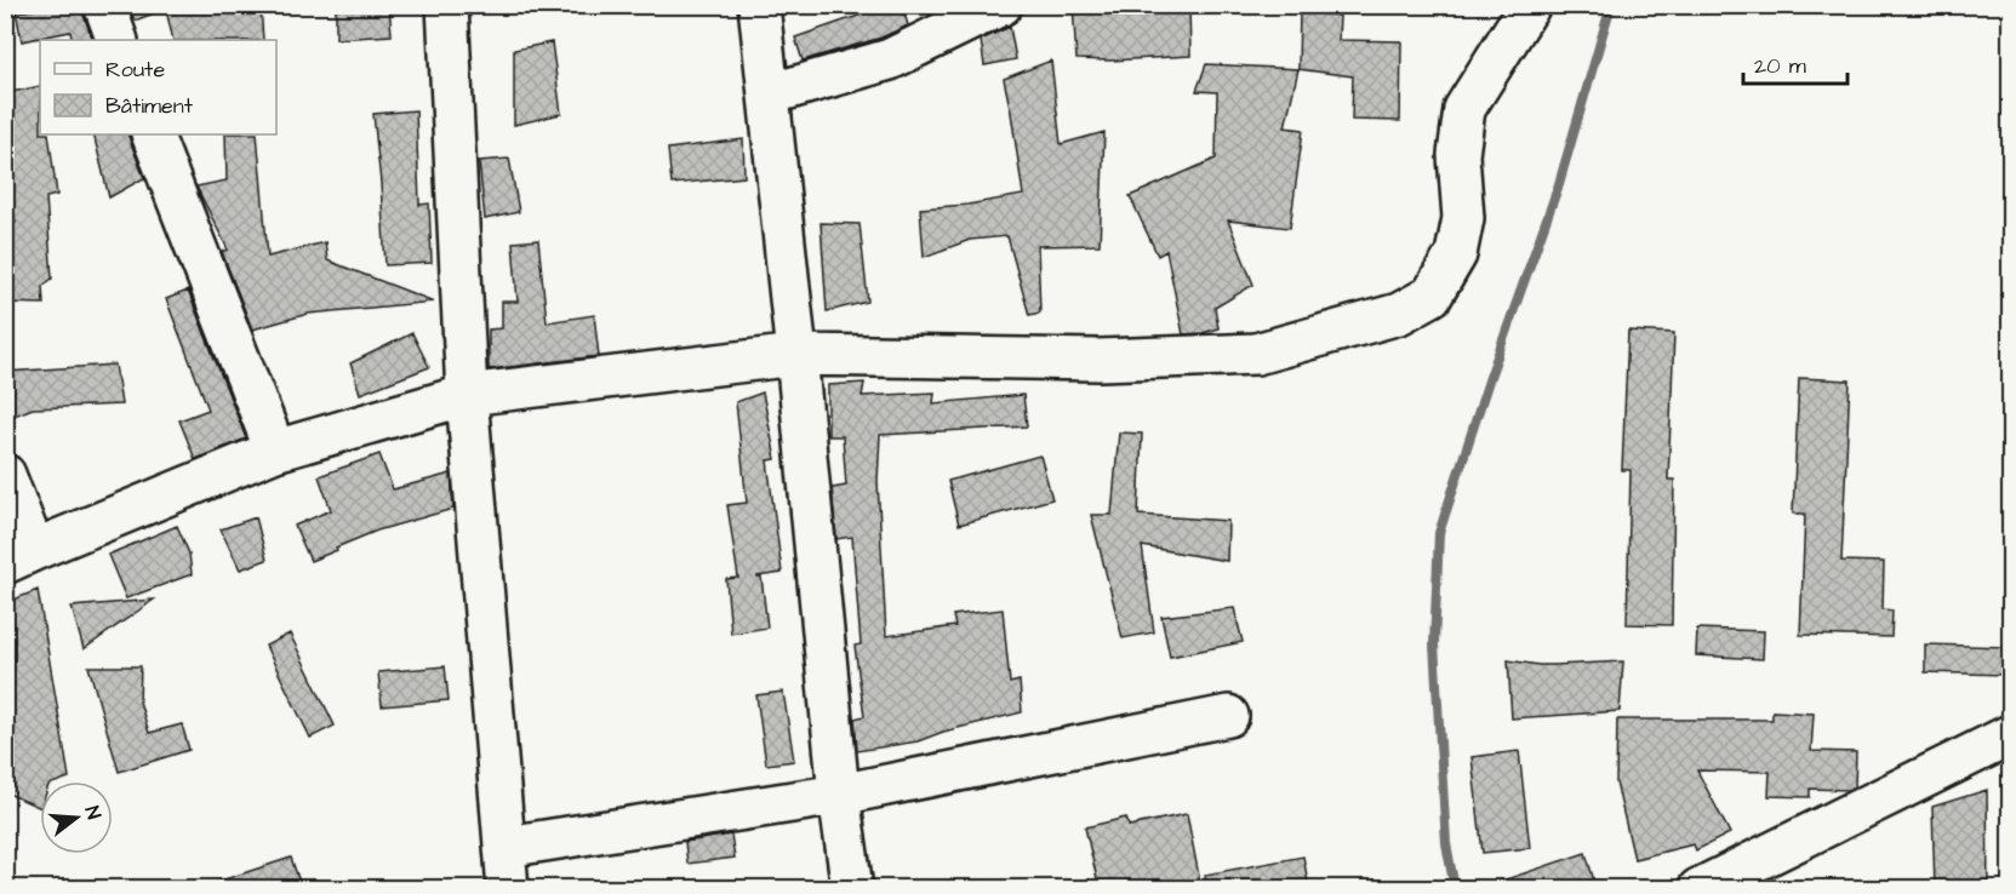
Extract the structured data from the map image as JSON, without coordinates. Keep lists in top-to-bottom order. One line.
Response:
{"legend":["Route","Bâtiment"],"scale_bar":"20 m","north":"right"}
